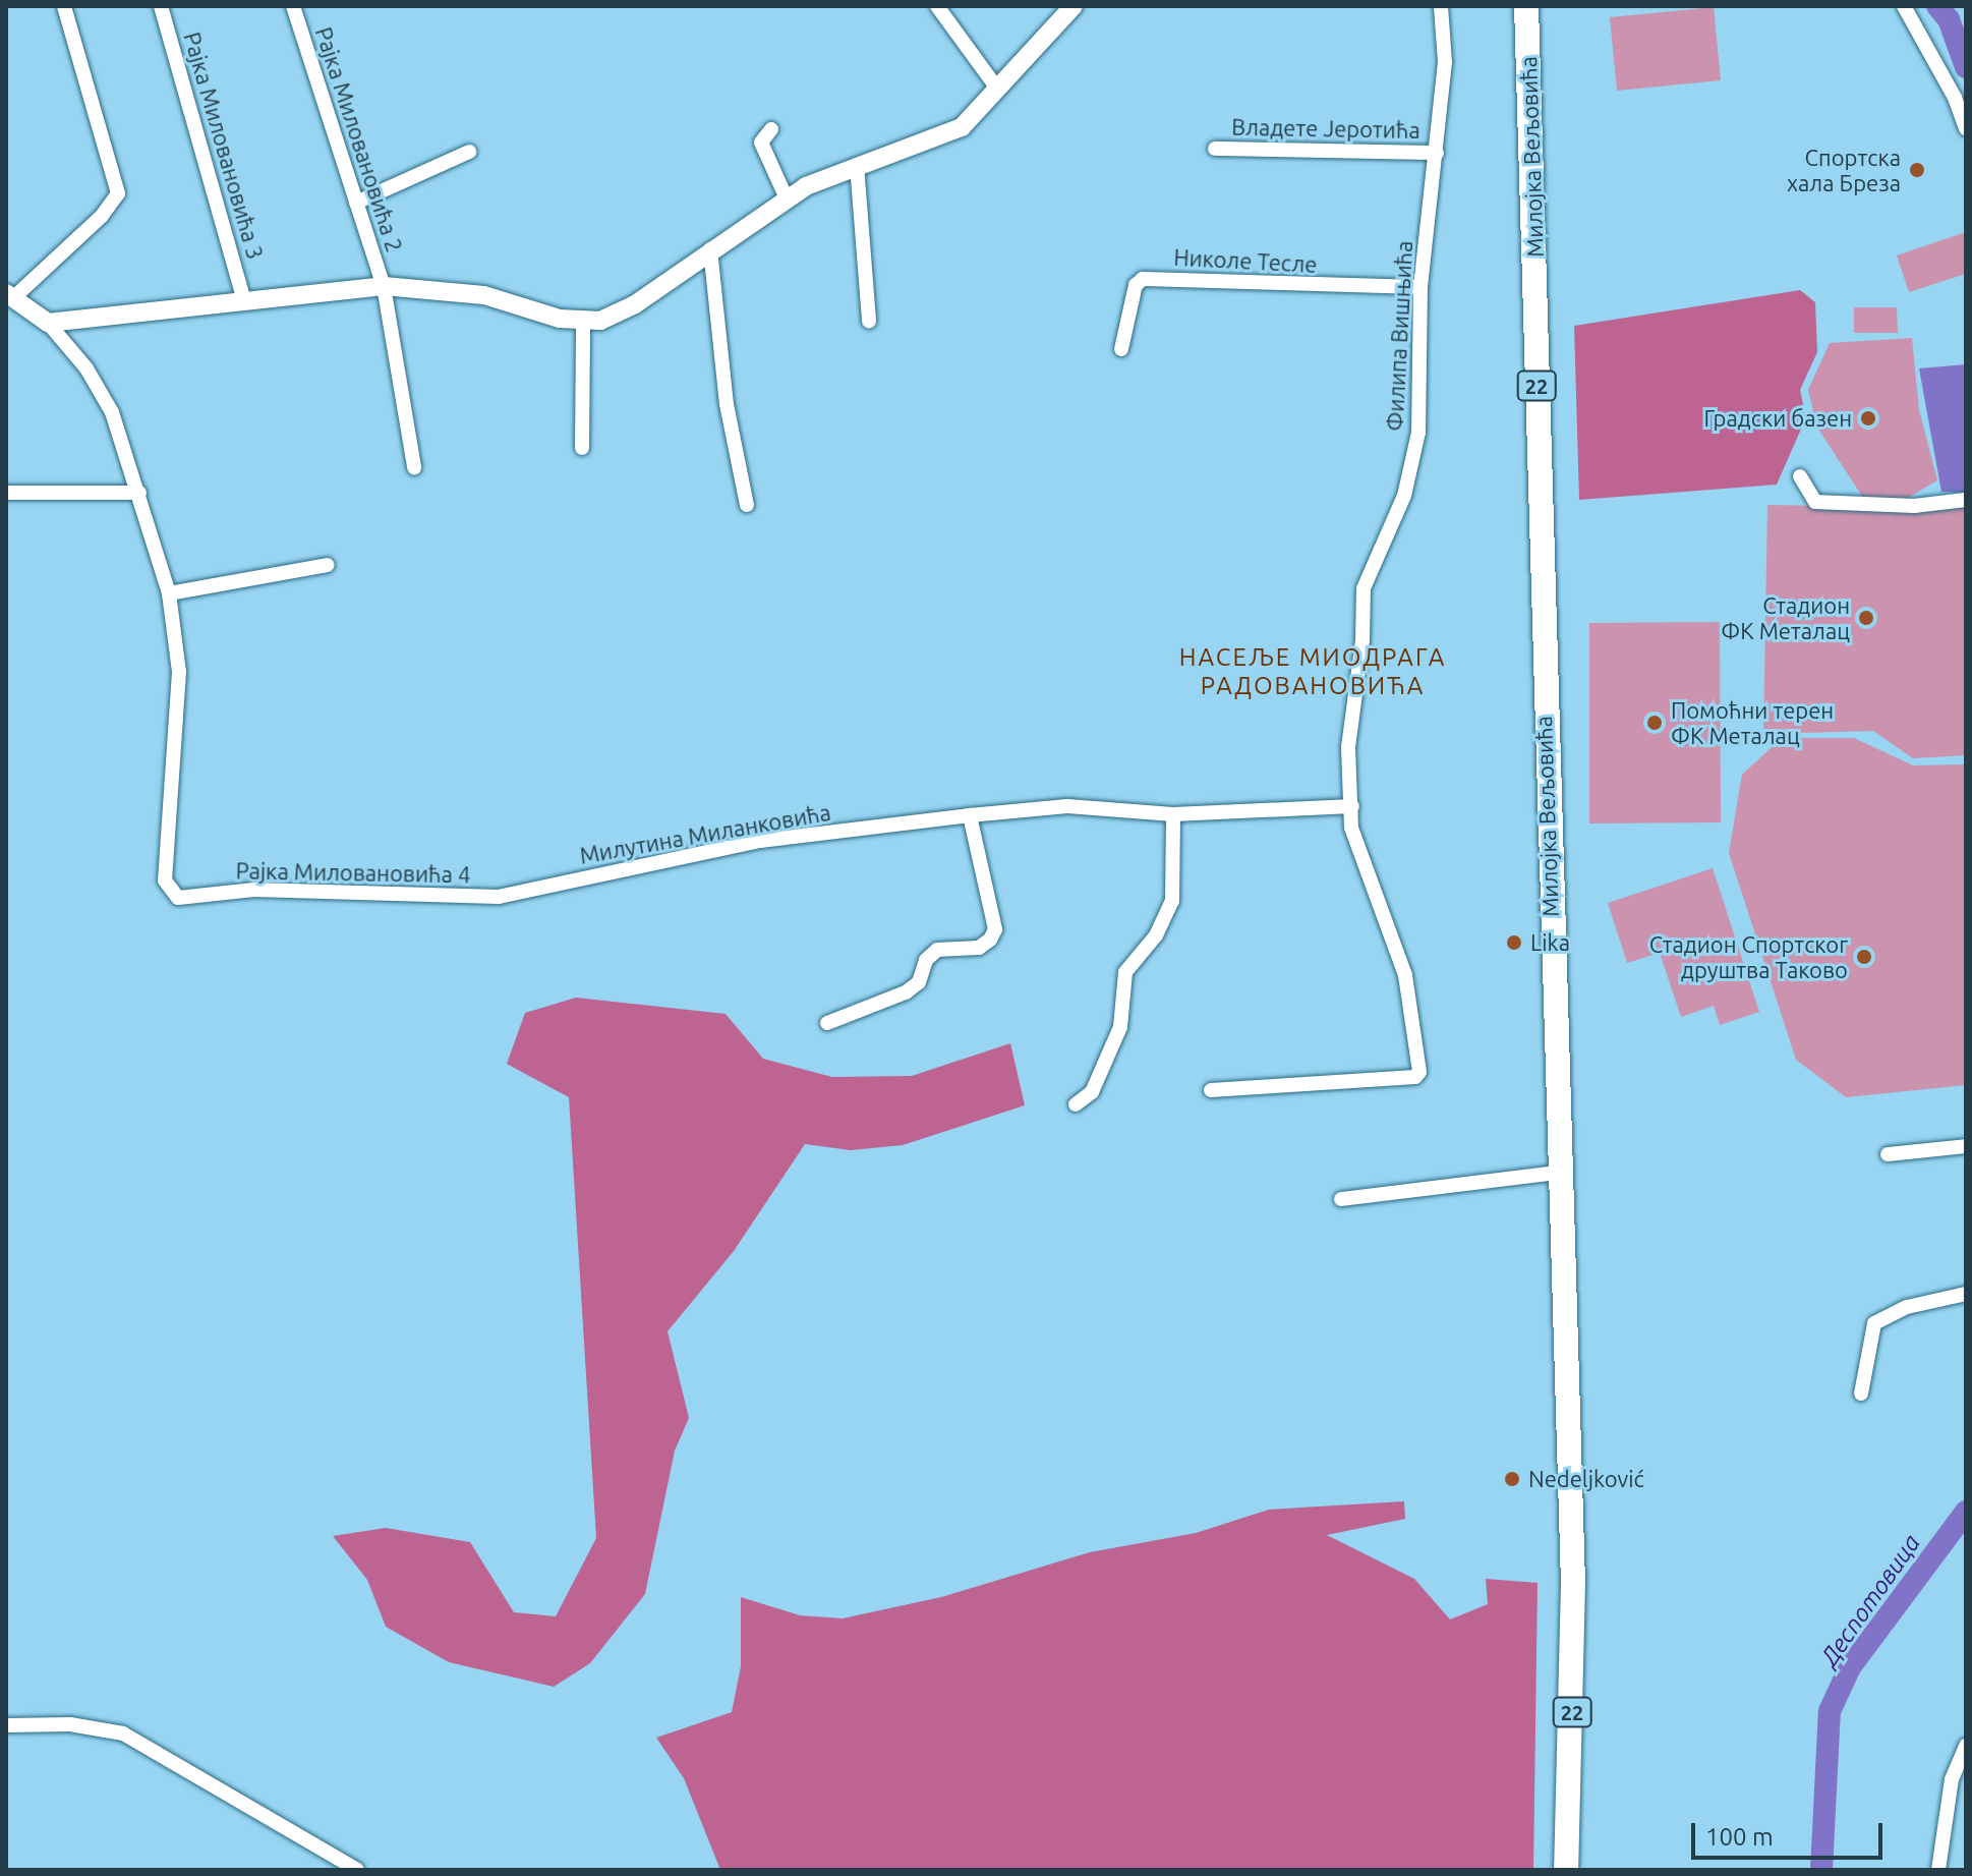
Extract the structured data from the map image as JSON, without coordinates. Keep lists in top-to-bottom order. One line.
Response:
{"streets":{"main road":["Милојка Вељовића","22"],"street":["Владете Јеротића","Рајка Миловановића 2","Рајка Миловановића 3","Николе Тесле","Филипа Вишњића","Милутина Миланковића","Рајка Миловановића 4"]},"crossings":[["Владете Јеротића","Филипа Вишњића"],["Николе Тесле","Филипа Вишњића"],["Филипа Вишњића","Милутина Миланковића"],["Милутина Миланковића","Рајка Миловановића 4"]],"districts":["НАСЕЉЕ МИОДРАГА РАДОВАНОВИЋА"],"water":["Деспотовица"],"places":["Спортска хала Бреза","Градски базен","Стадион ФК Металац","Помоћни терен ФК Металац","Lika","Стадион Спортског друштва Таково","Nedeljković"],"scale_bar":"100 m"}
